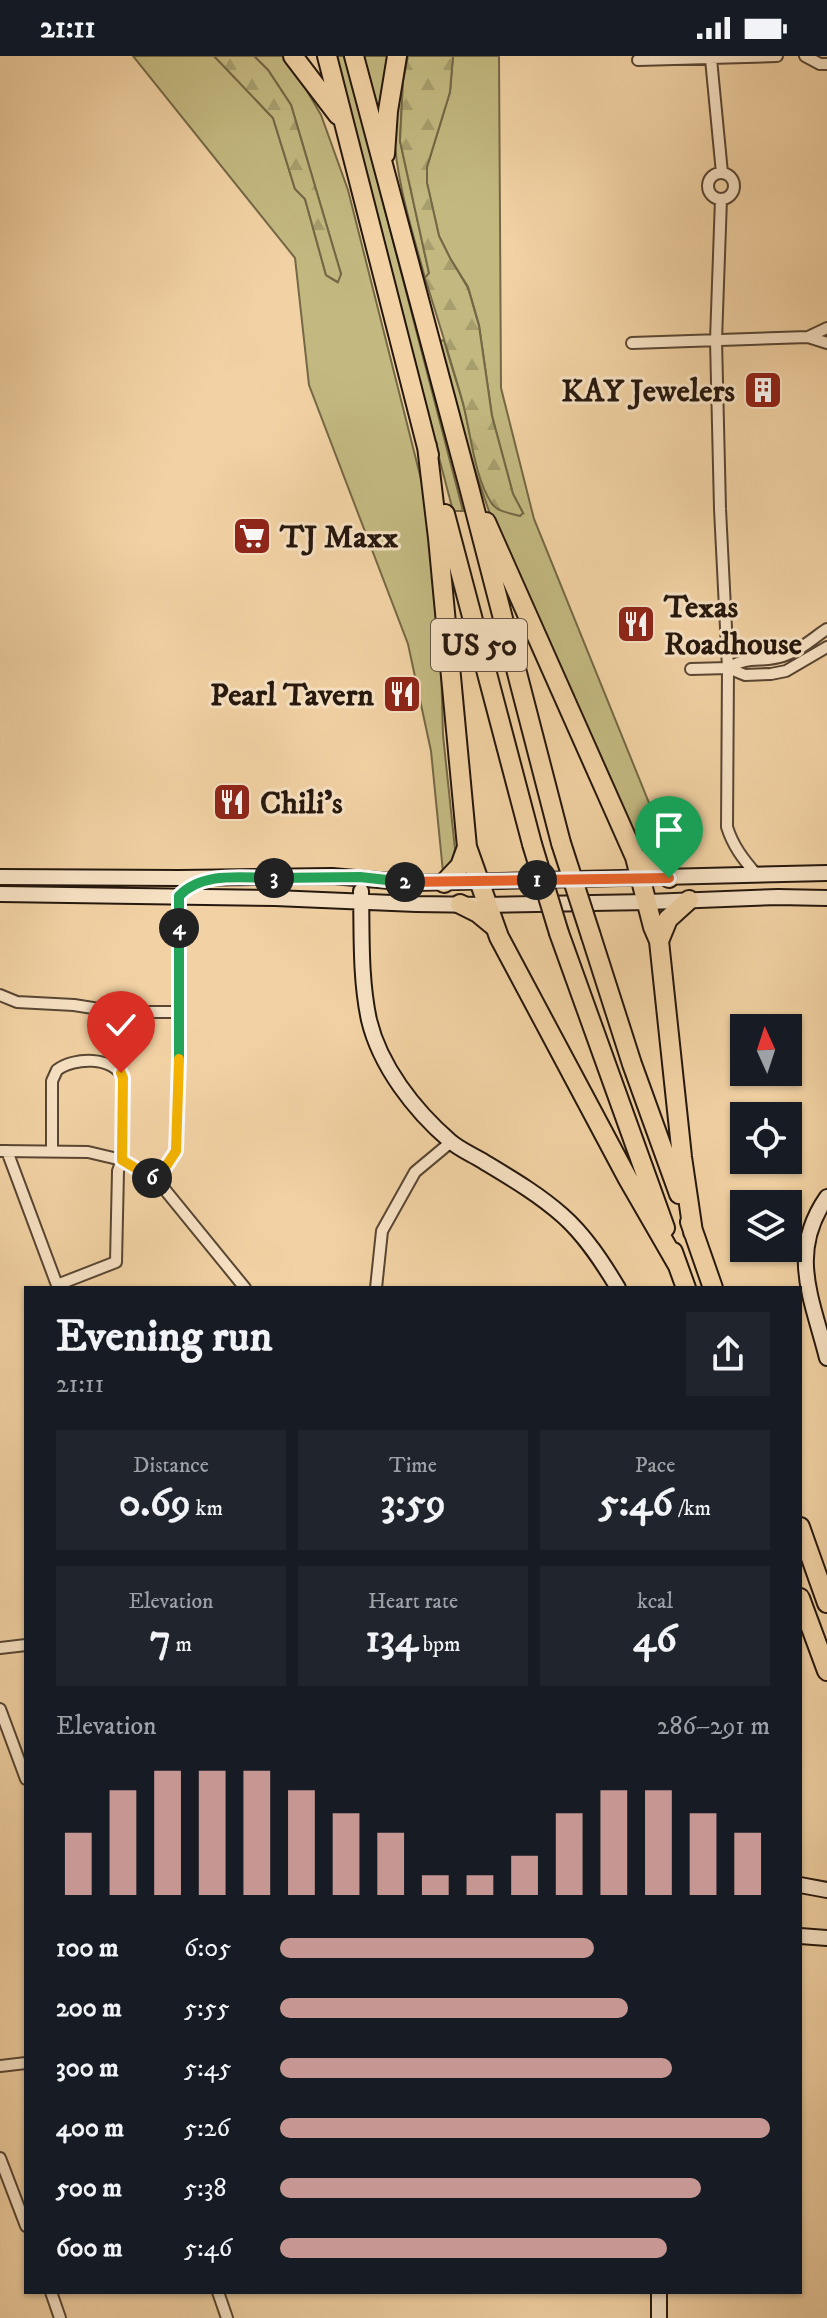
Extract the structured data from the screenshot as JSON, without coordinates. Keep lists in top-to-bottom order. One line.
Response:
{"streets":{"highway":["US 50"]},"places":{"building":["KAY Jewelers"],"supermarket":["TJ Maxx"],"restaurant":["Texas Roadhouse","Pearl Tavern","Chili's"]},"north":"top","page":{"status":"21:11","pins":["3","1","2","4","6"],"heading":["Evening run","21:11"],"stats":[["Distance","0.69 km"],["Time","3:59"],["Pace","5:46 /km"],["Elevation","7 m"],["Heart rate","134 bpm"],["kcal","46"]],"chart":["Elevation","286–291 m"],"list":[{"name":"100 m","note":"6:05"},{"name":"200 m","note":"5:55"},{"name":"300 m","note":"5:45"},{"name":"400 m","note":"5:26"},{"name":"500 m","note":"5:38"},{"name":"600 m","note":"5:46"}]}}
